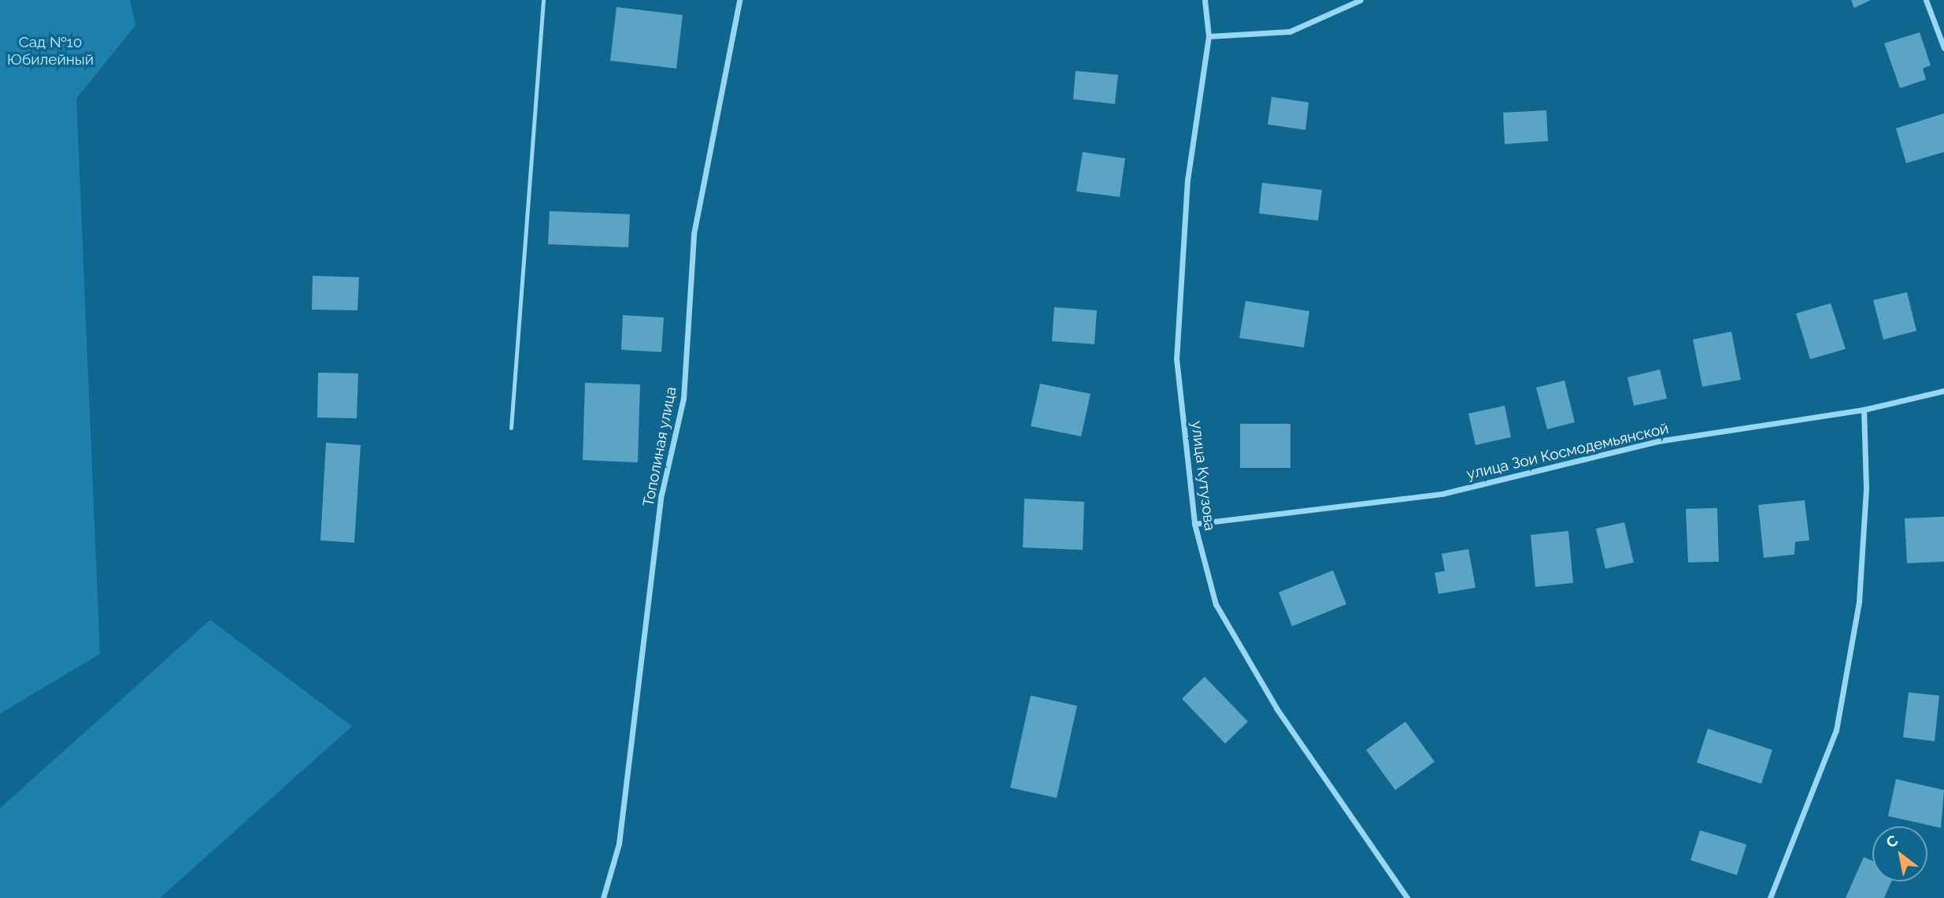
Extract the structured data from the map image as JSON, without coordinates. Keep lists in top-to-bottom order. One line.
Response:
{"streets":{"street":["Тополиная улица","улица Зои Космодемьянской","улица Кутузова"]},"crossings":[["улица Зои Космодемьянской","улица Кутузова"]],"parks":["Сад №10 Юбилейный"],"north":"top left"}
